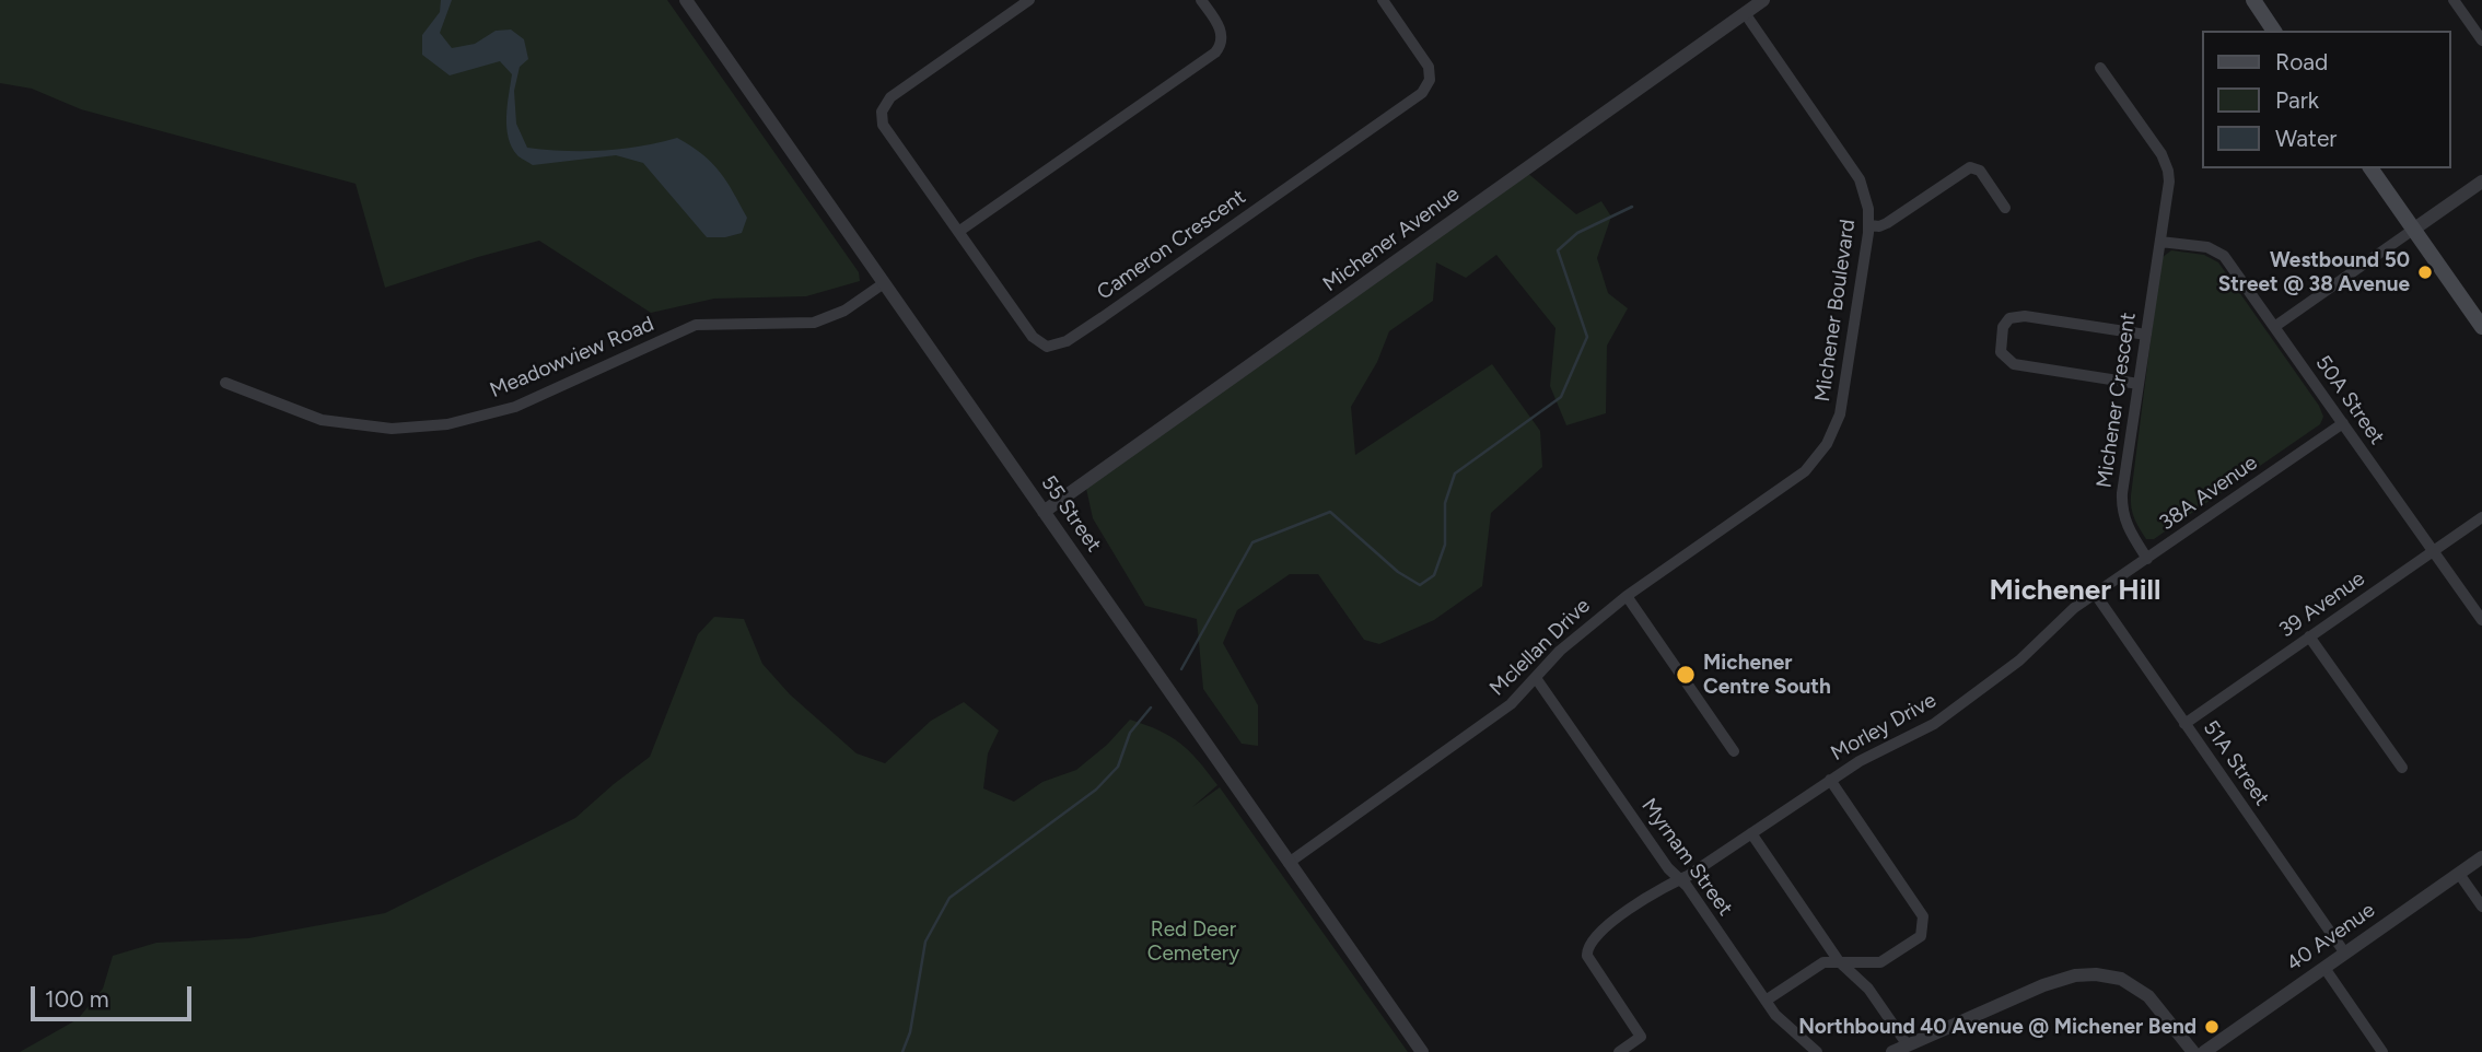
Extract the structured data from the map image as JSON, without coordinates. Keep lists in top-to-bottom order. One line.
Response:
{"streets":{"street":["Michener Avenue","Cameron Crescent","Michener Boulevard","Meadowview Road","Michener Crescent","50A Street","38A Avenue","55 Street","39 Avenue","Mclellan Drive","Morley Drive","51A Street","Myrnam Street","40 Avenue"]},"crossings":[["Michener Avenue","Michener Boulevard"],["Michener Avenue","55 Street"],["Michener Boulevard","Mclellan Drive"],["Meadowview Road","55 Street"],["Michener Crescent","50A Street"],["Michener Crescent","38A Avenue"],["50A Street","38A Avenue"],["50A Street","39 Avenue"],["38A Avenue","Morley Drive"],["38A Avenue","51A Street"],["55 Street","Mclellan Drive"],["39 Avenue","51A Street"],["Mclellan Drive","Myrnam Street"],["Morley Drive","51A Street"],["Morley Drive","Myrnam Street"],["51A Street","40 Avenue"]],"districts":["Michener Hill"],"parks":["Red Deer Cemetery"],"places":["Westbound 50 Street @ 38 Avenue","Michener Centre South","Northbound 40 Avenue @ Michener Bend"],"legend":["Road","Park","Water"],"scale_bar":"100 m"}
